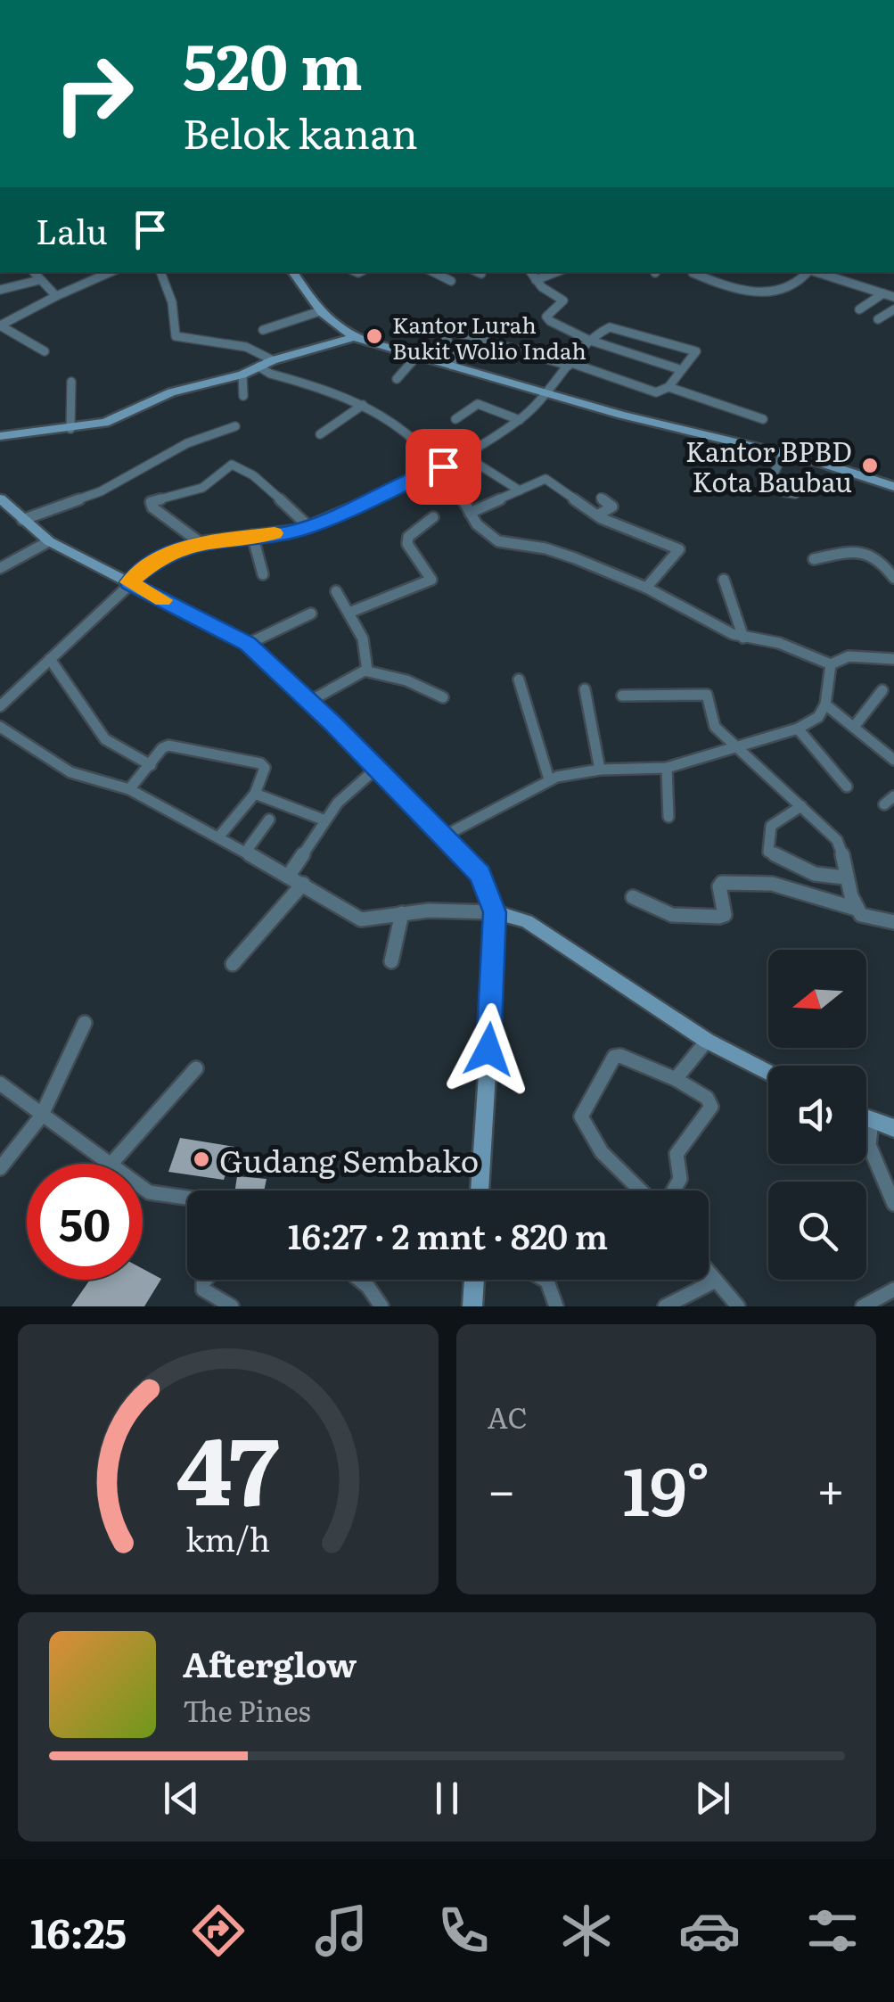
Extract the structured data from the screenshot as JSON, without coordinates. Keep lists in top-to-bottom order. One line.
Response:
{"places":["Kantor Lurah Bukit Wolio Indah","Kantor BPBD Kota Baubau","Gudang Sembako"],"north":"left","page":{"turn":["520 m","Belok kanan"],"then":"Lalu","limit":"50","trip":"16:27 · 2 mnt · 820 m","tile":"AC","heat":["−","19°","+"],"song":["Afterglow","The Pines"],"tabs":"16:25","gauge":["47","km/h"]}}
